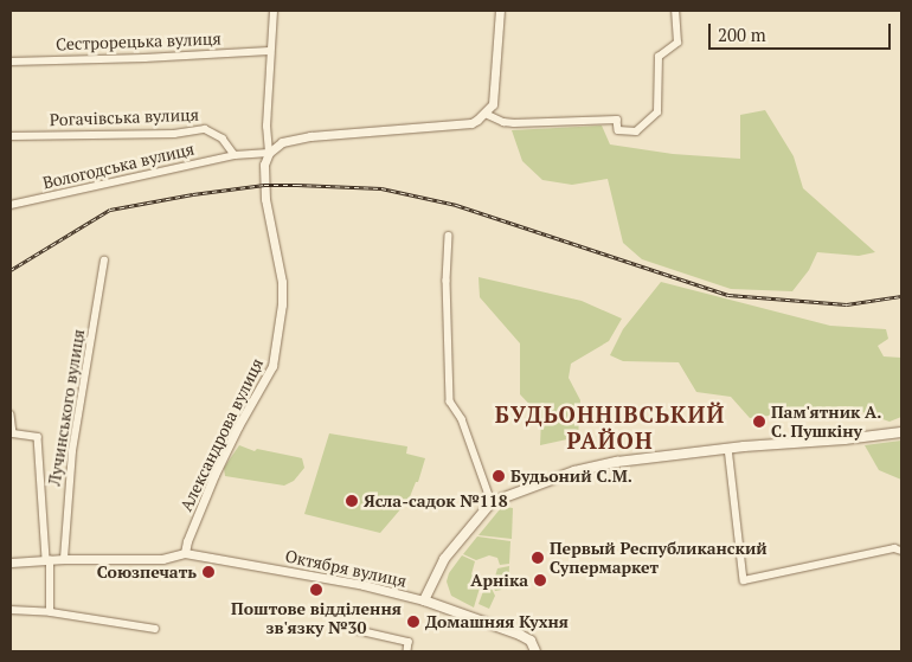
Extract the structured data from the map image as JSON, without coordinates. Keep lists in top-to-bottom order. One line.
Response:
{"streets":{"main road":["Октября вулиця"],"street":["Сестрорецька вулиця","Рогачівська вулиця","Вологодська вулиця","Лучинського вулиця","Александрова вулиця"]},"crossings":[["Сестрорецька вулиця","Александрова вулиця"],["Рогачівська вулиця","Вологодська вулиця"],["Лучинського вулиця","Октября вулиця"],["Александрова вулиця","Октября вулиця"]],"districts":["БУДЬОННІВСЬКИЙ РАЙОН"],"places":["Пам'ятник А. С. Пушкіну","Будьоний С.М.","Ясла-садок №118","Первый Республиканский Супермаркет","Союзпечать","Арніка","Поштове відділення зв'язку №30","Домашняя Кухня"],"scale_bar":"200 m"}
